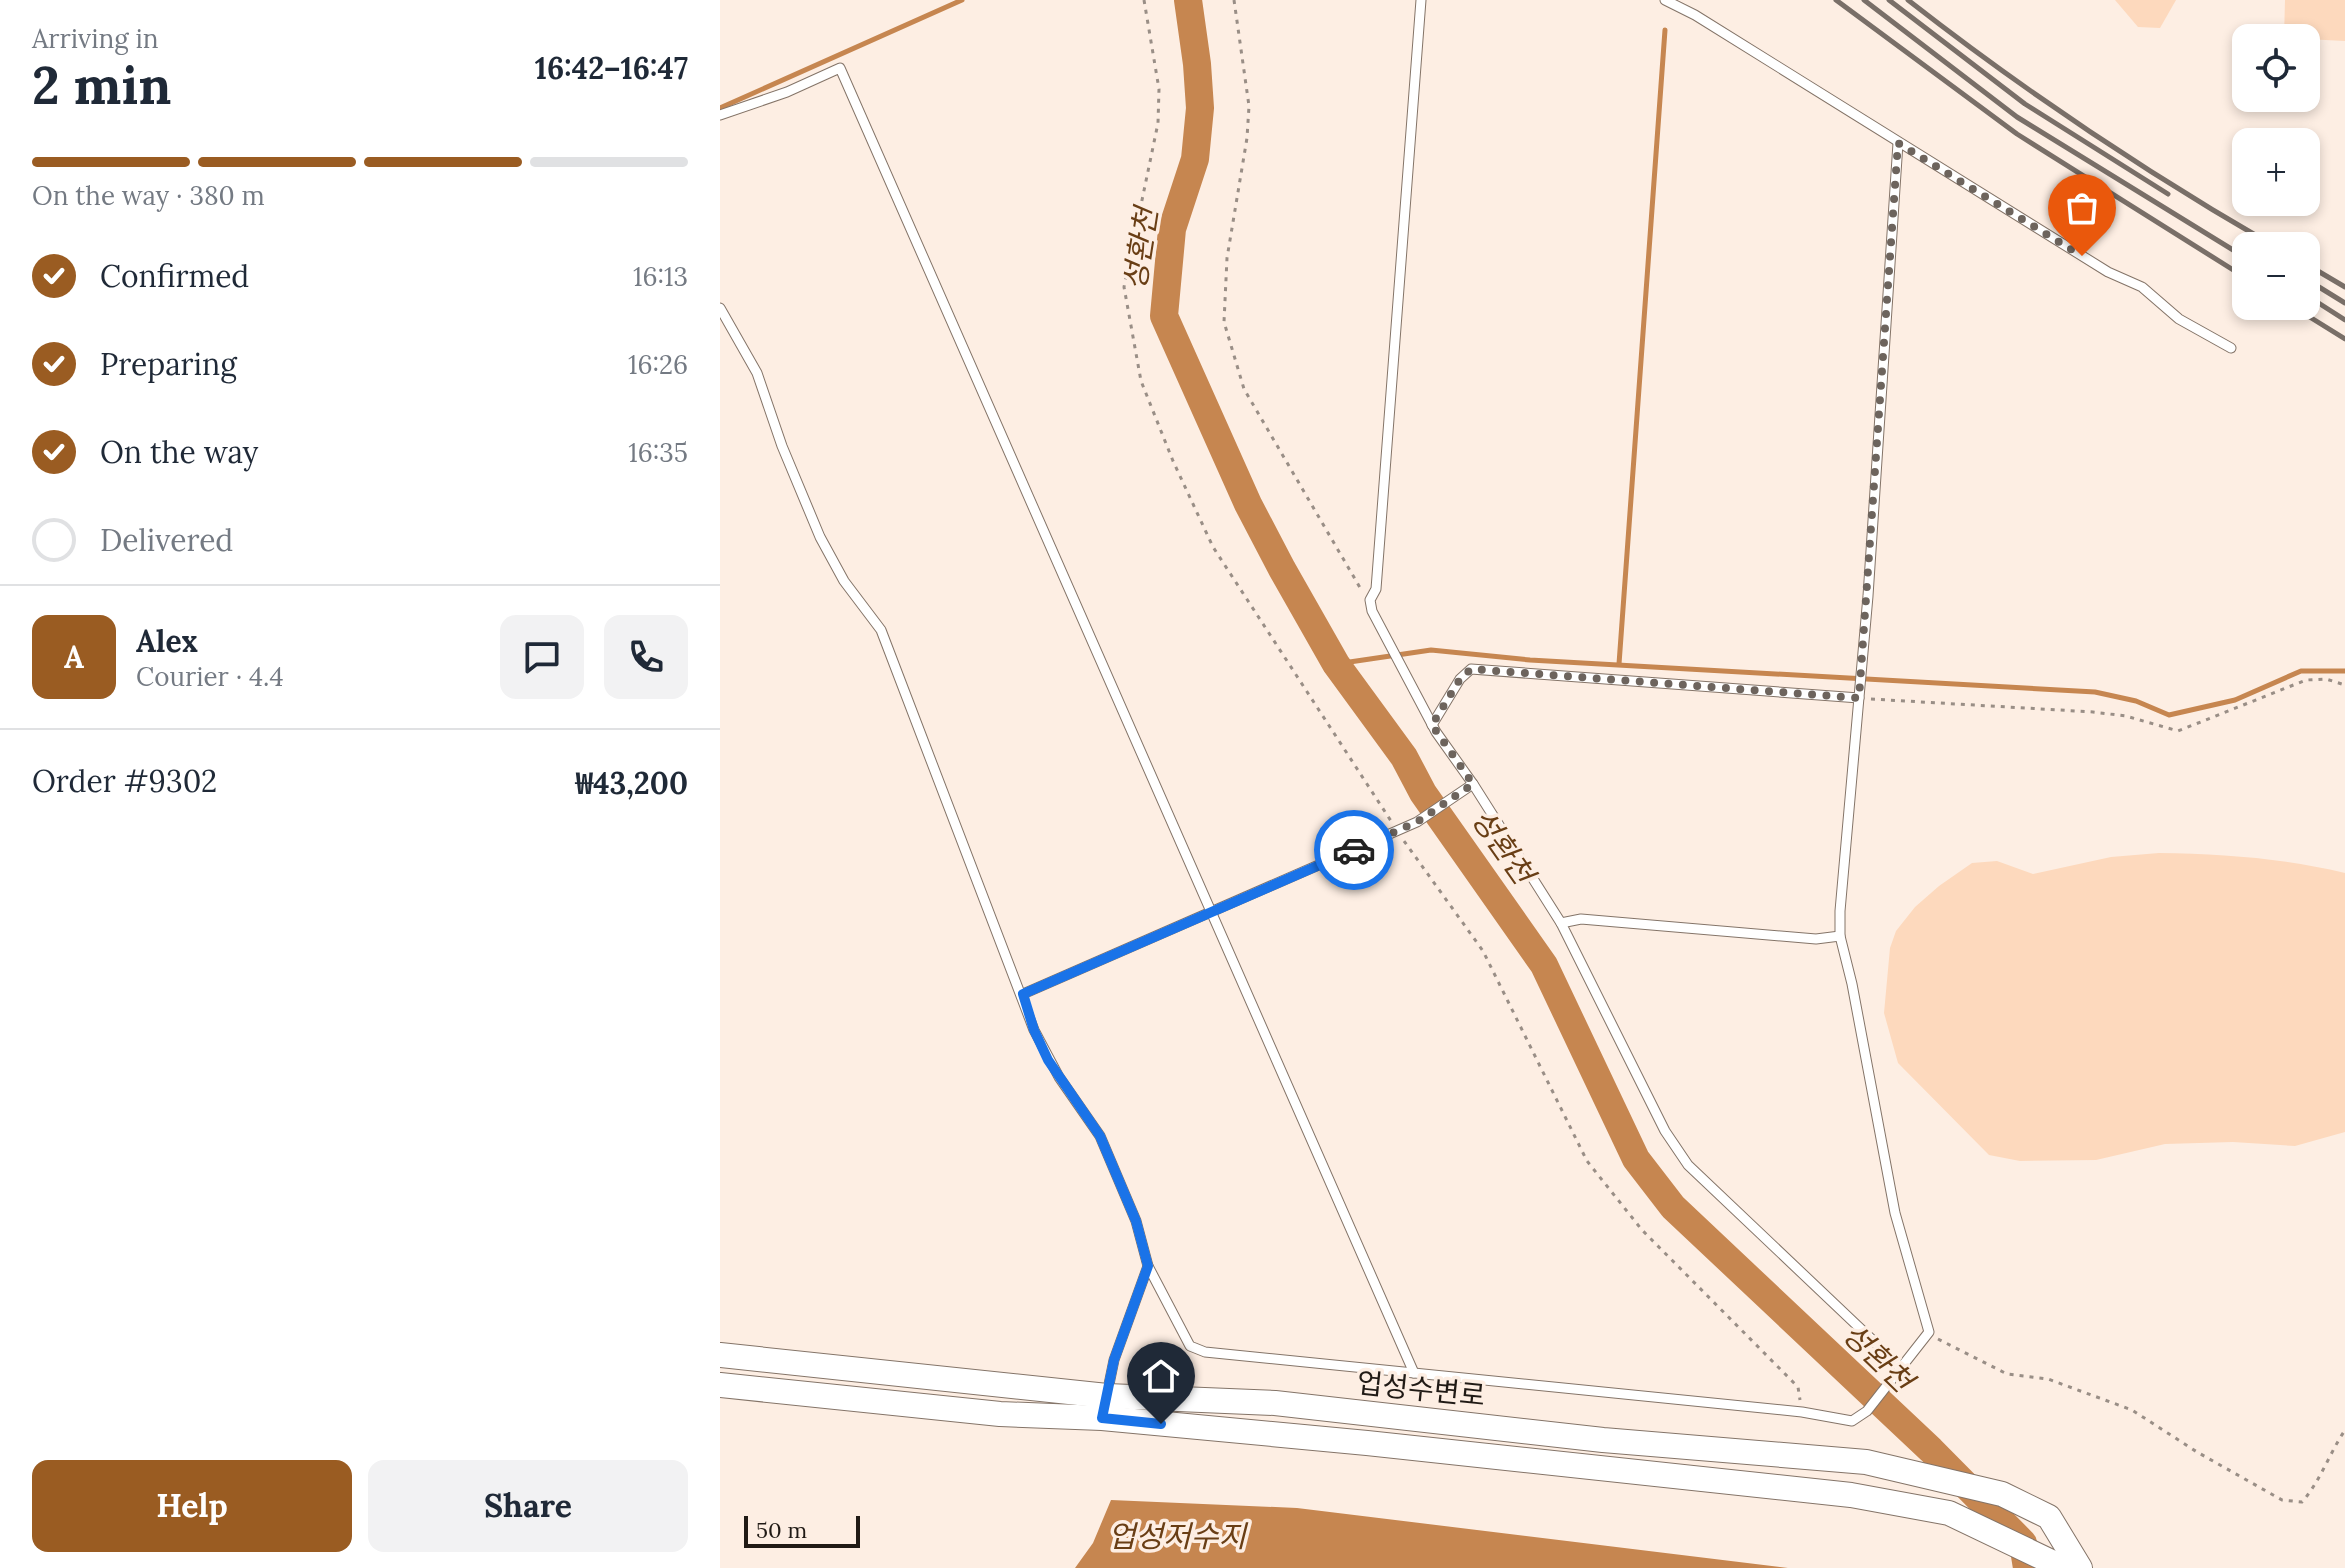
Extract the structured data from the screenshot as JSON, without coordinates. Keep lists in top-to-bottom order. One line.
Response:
{"streets":{"main road":["업성수변로"]},"water":["성환천","업성저수지"],"scale_bar":"50 m","page":{"heading":["2 min","Arriving in","16:42–16:47"],"panel":["Alex","Courier · 4.4","Order #9302","₩43,200"],"map_buttons":["+","−"],"bar":"On the way · 380 m","list":[["Confirmed","16:13"],["Preparing","16:26"],["On the way","16:35"],"Delivered"],"round":"A","buttons":["Help","Share"],"scale":"50 m"}}
